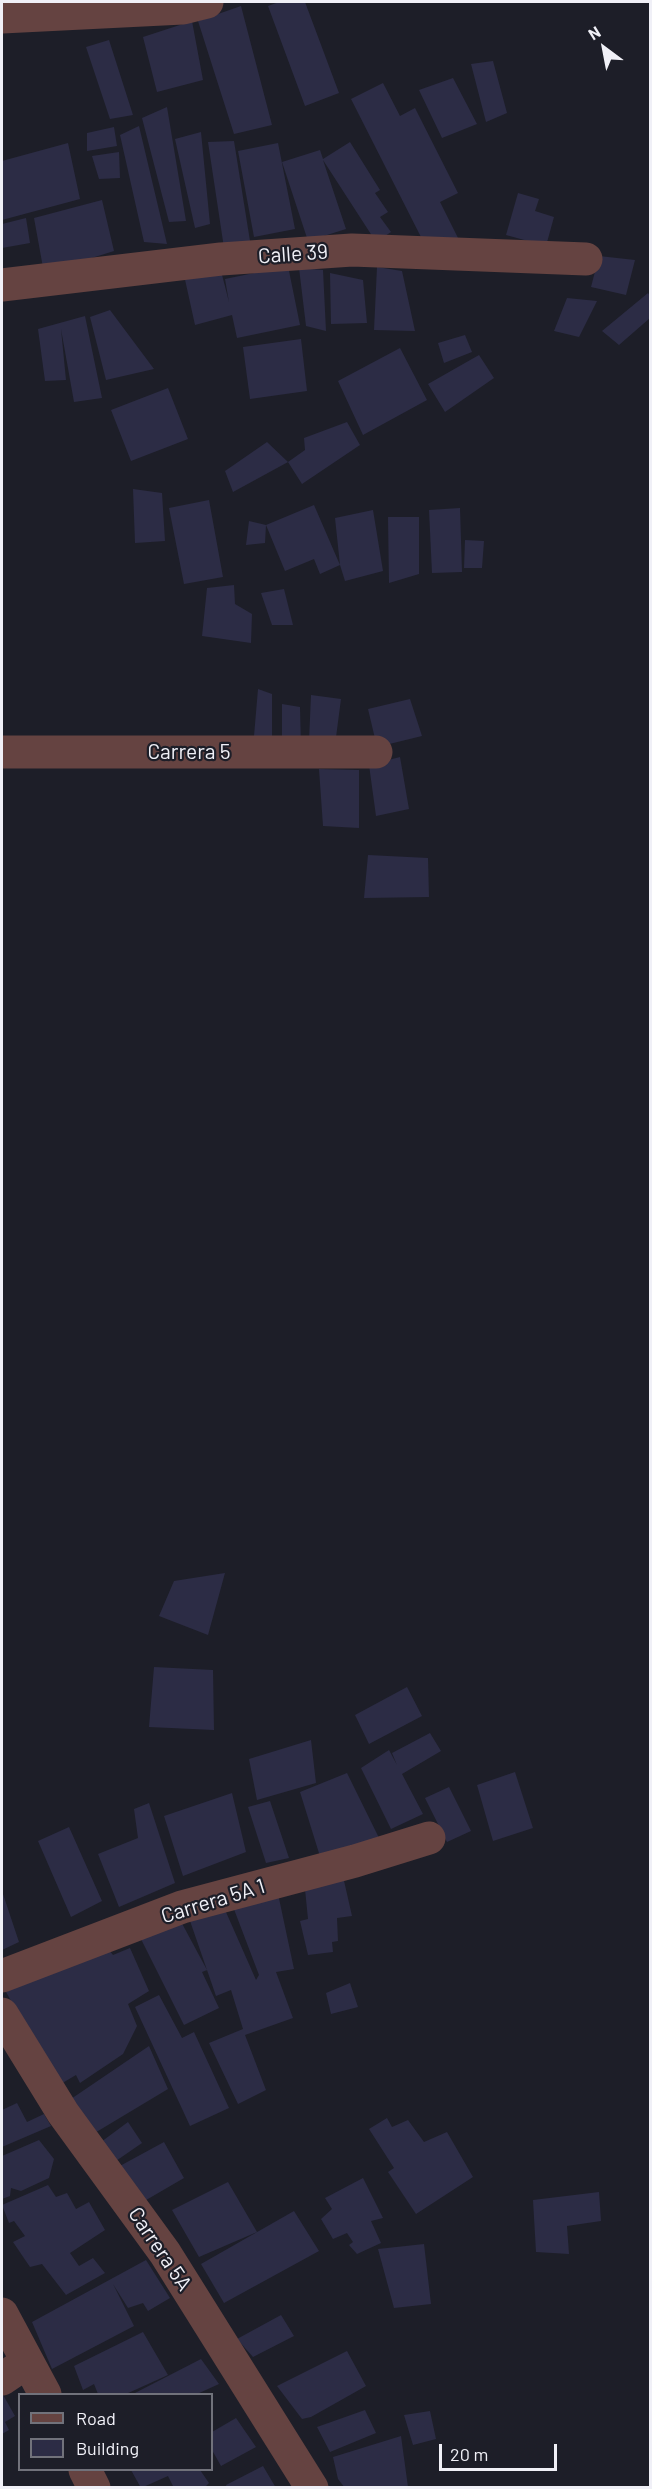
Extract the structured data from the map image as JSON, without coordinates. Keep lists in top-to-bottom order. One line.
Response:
{"streets":{"street":["Calle 39","Carrera 5","Carrera 5A 1","Carrera 5A"]},"legend":["Road","Building"],"scale_bar":"20 m","north":"top left"}
